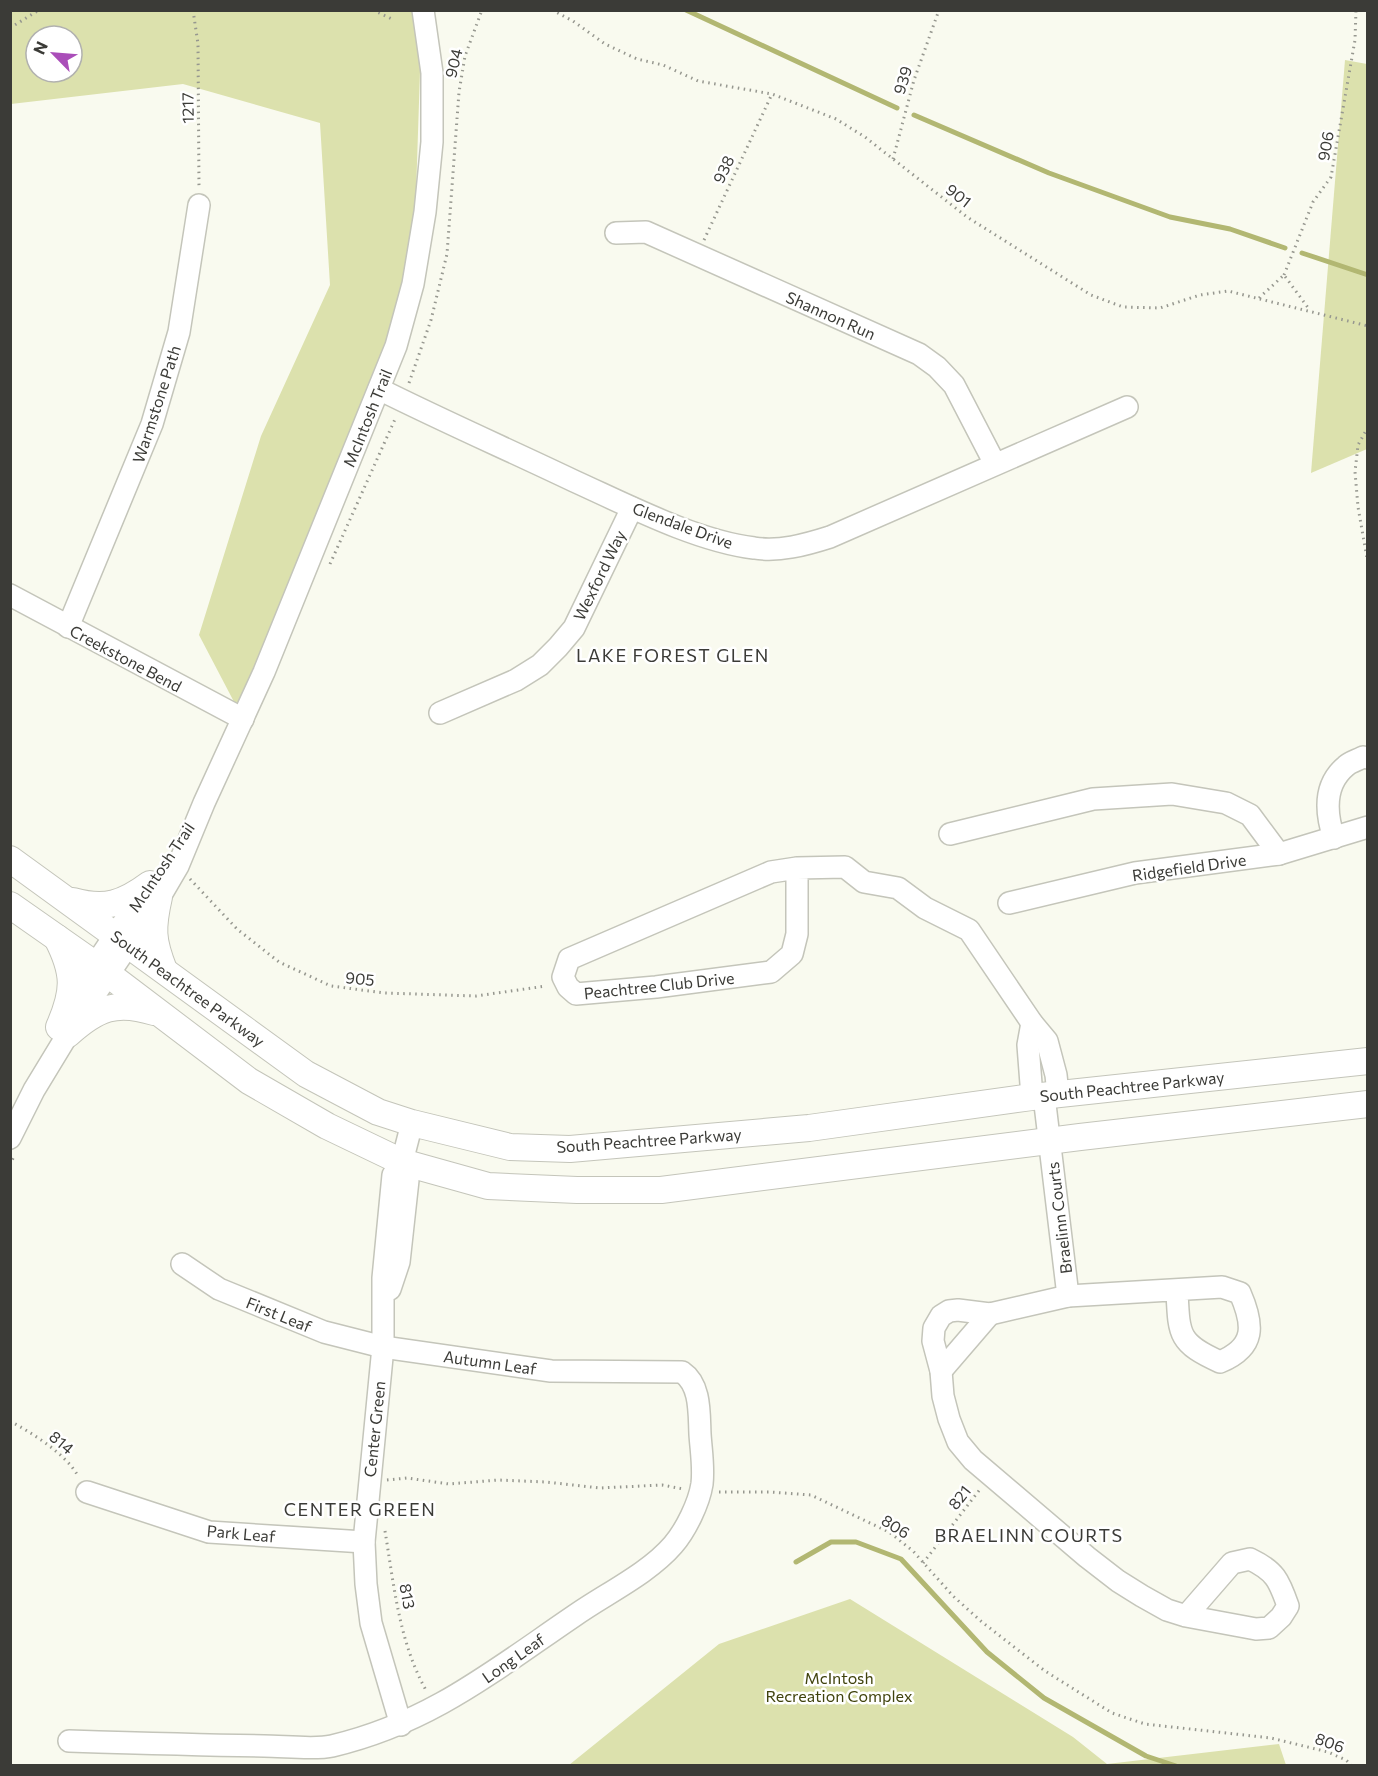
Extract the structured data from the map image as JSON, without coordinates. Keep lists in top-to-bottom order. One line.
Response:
{"streets":{"main road":["South Peachtree Parkway"],"street":["Shannon Run","Warmstone Path","McIntosh Trail","Glendale Drive","Wexford Way","Creekstone Bend","Ridgefield Drive","Peachtree Club Drive","Braelinn Courts","First Leaf","Autumn Leaf","Center Green","Park Leaf","Long Leaf"],"path":["904","939","1217","906","938","901","905","814","821","806","813"]},"crossings":[["939","901"],["1217","Warmstone Path"],["906","901"],["938","901"],["938","Shannon Run"],["Shannon Run","Glendale Drive"],["Warmstone Path","Creekstone Bend"],["McIntosh Trail","Glendale Drive"],["McIntosh Trail","Creekstone Bend"],["McIntosh Trail","South Peachtree Parkway"],["Glendale Drive","Wexford Way"],["905","Peachtree Club Drive"],["Peachtree Club Drive","South Peachtree Parkway"],["Peachtree Club Drive","Braelinn Courts"],["South Peachtree Parkway","Braelinn Courts"],["Braelinn Courts","821"],["First Leaf","Autumn Leaf"],["First Leaf","Center Green"],["Autumn Leaf","Center Green"],["Autumn Leaf","Long Leaf"],["Center Green","806"],["Center Green","Park Leaf"],["Center Green","Long Leaf"],["814","Park Leaf"],["821","806"],["806","Long Leaf"],["813","Long Leaf"]],"districts":["LAKE FOREST GLEN","CENTER GREEN","BRAELINN COURTS"],"parks":["McIntosh Recreation Complex"],"north":"top left"}
